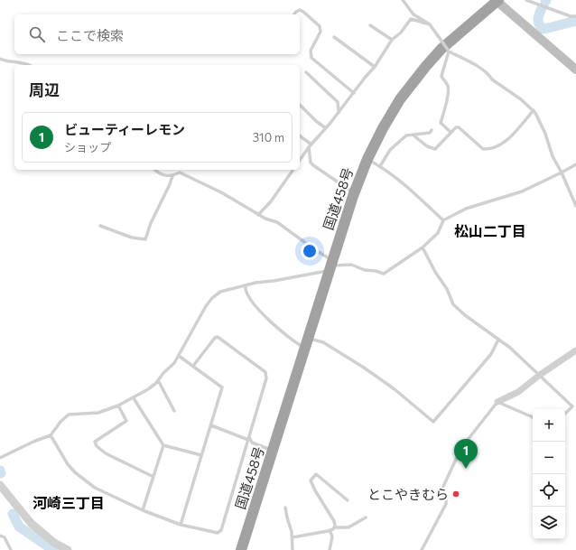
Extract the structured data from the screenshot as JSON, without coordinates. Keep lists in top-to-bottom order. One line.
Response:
{"streets":{"highway":["国道458号"]},"districts":["松山二丁目","河崎三丁目"],"places":["とこやきむら"],"page":{"search":"ここで検索","heading":"周辺","list":[{"mark":"1","name":"ビューティーレモン","note":"ショップ","value":"310 m"}],"map_buttons":["+","−"],"pins":"1"}}
